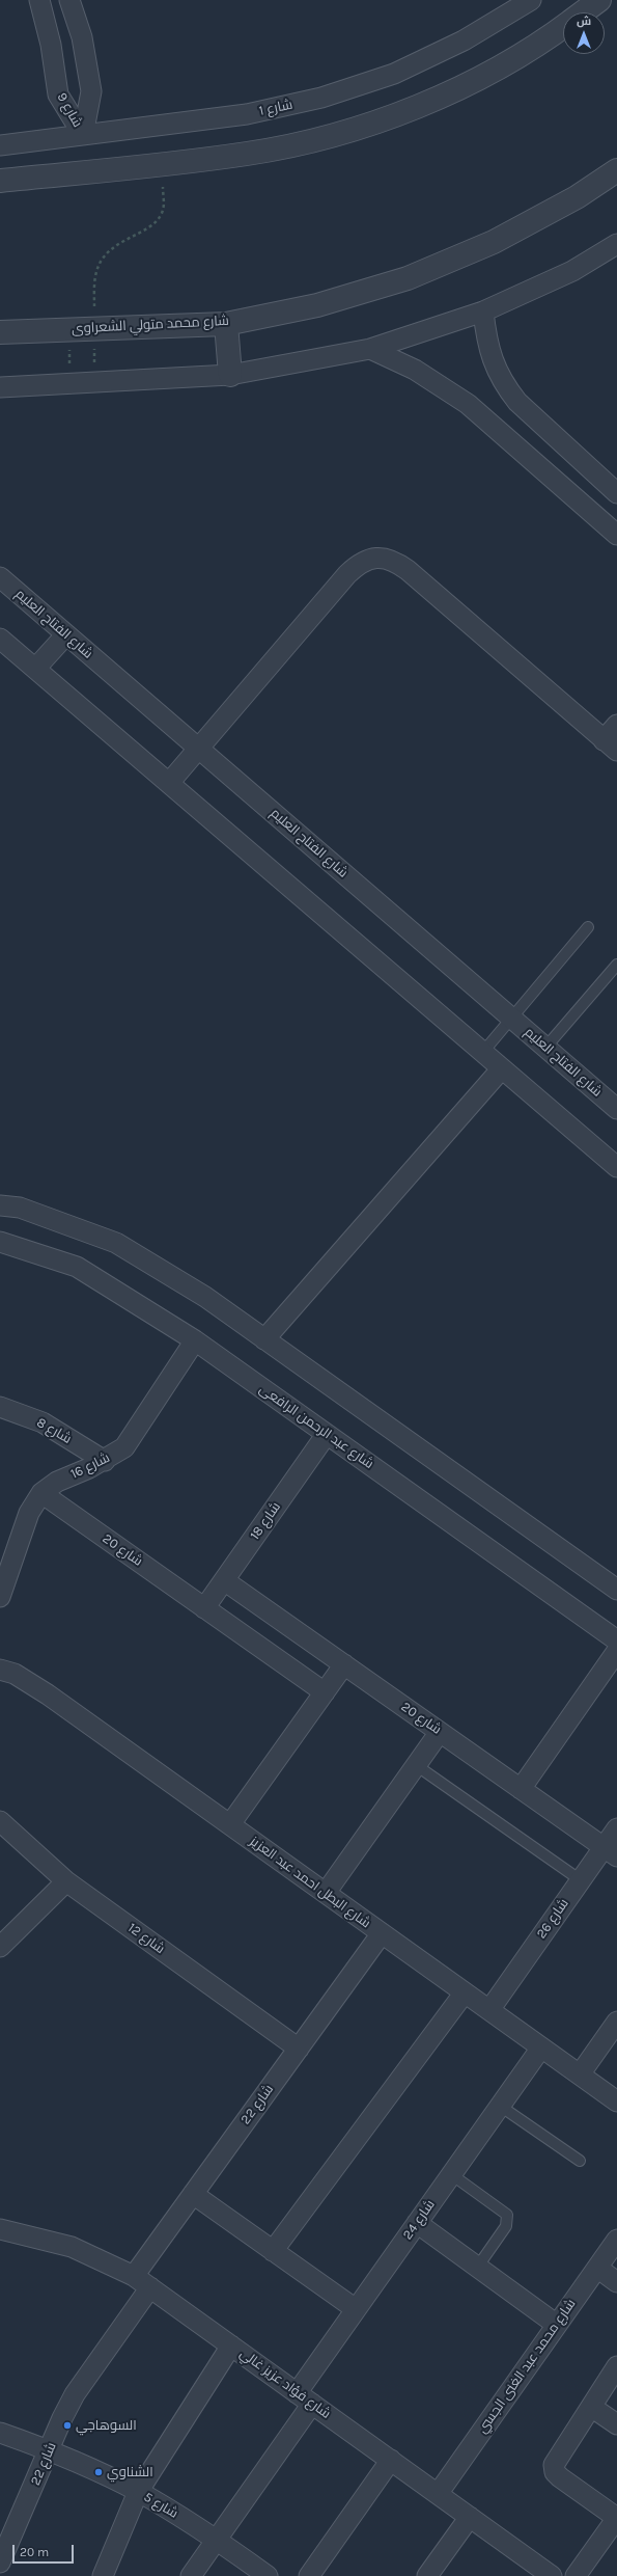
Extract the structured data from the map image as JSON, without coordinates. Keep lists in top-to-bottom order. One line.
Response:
{"streets":{"street":["شارع 1","شارع 9","شارع محمد متولي الشعراوى","شارع الفتاح العليم","شارع عبد الرحمن الرافعى","شارع 8","شارع 16","شارع 18","شارع 20","شارع البطل احمد عبد العزيز","شارع 26","شارع 12","شارع 22","شارع 24","شارع محمد عبد الغنى الجسي","شارع فؤاد عزيز غالي","شارع 5"]},"crossings":[["شارع 1","شارع 9"],["شارع عبد الرحمن الرافعى","شارع 16"],["شارع عبد الرحمن الرافعى","شارع 18"],["شارع 8","شارع 16"],["شارع 16","شارع 20"],["شارع 18","شارع 20"],["شارع 20","شارع 26"],["شارع البطل احمد عبد العزيز","شارع 26"],["شارع البطل احمد عبد العزيز","شارع 22"],["شارع البطل احمد عبد العزيز","شارع 24"],["شارع 12","شارع 22"],["شارع 22","شارع فؤاد عزيز غالي"],["شارع 22","شارع 5"],["شارع 24","شارع فؤاد عزيز غالي"],["شارع 24","شارع 5"],["شارع محمد عبد الغنى الجسي","شارع فؤاد عزيز غالي"]],"places":["السوهاجي","الشناوي"],"scale_bar":"20 m","north":"top"}
